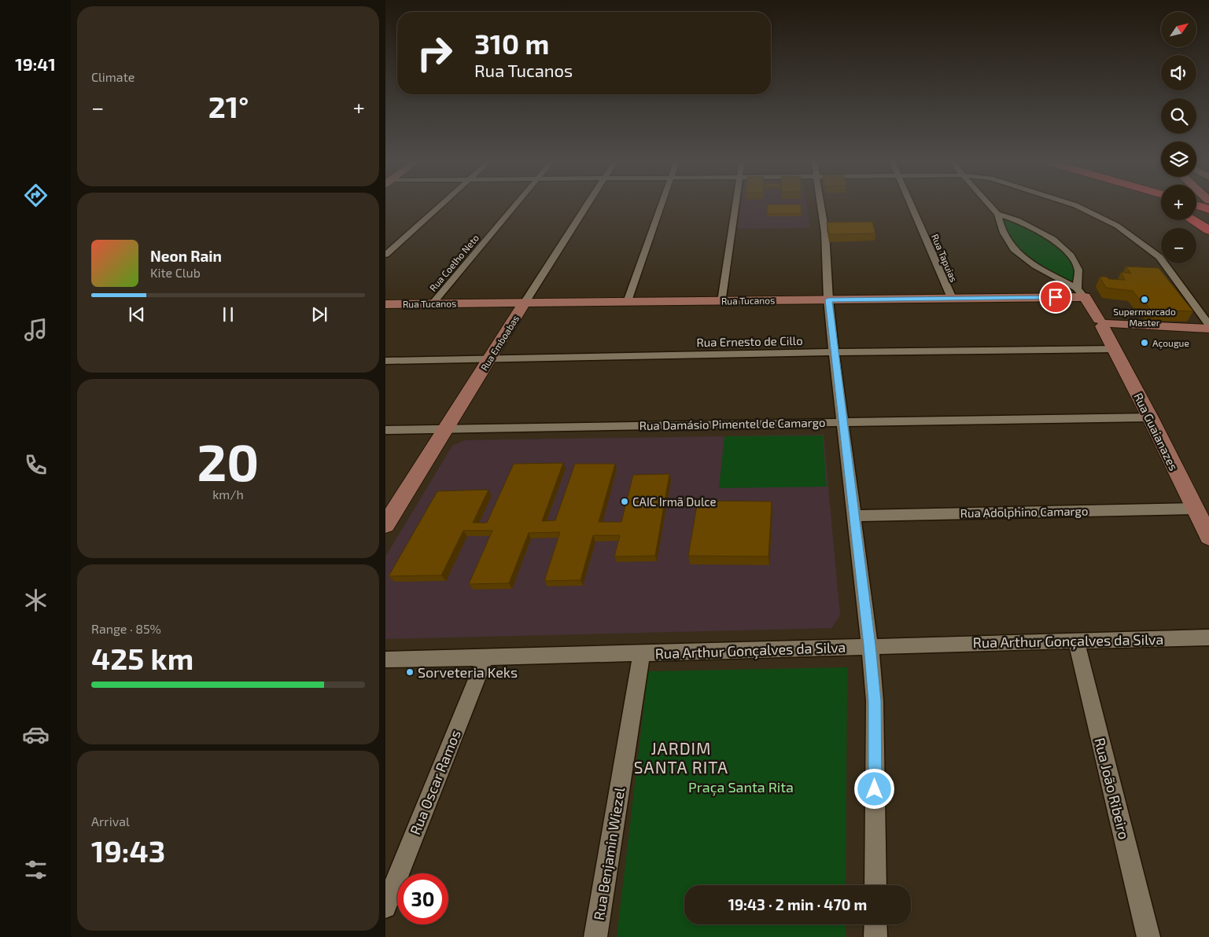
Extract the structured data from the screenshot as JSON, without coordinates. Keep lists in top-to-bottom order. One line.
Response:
{"streets":{"street":["Rua Tapuias","Rua Coelho Neto","Rua Tucanos","Rua Ernesto de Cillo","Rua Emboabas","Rua Damásio Pimentel de Camargo","Rua Guaianazes","Rua Adolphino Camargo","Rua Arthur Gonçalves da Silva","Rua Oscar Ramos","Rua João Ribeiro","Rua Benjamin Wiezel"]},"crossings":[["Rua Tapuias","Rua Tucanos"],["Rua Coelho Neto","Rua Tucanos"],["Rua Tucanos","Rua Emboabas"],["Rua Ernesto de Cillo","Rua Emboabas"],["Rua Ernesto de Cillo","Rua Guaianazes"],["Rua Emboabas","Rua Damásio Pimentel de Camargo"],["Rua Damásio Pimentel de Camargo","Rua Guaianazes"],["Rua Guaianazes","Rua Adolphino Camargo"],["Rua Arthur Gonçalves da Silva","Rua Oscar Ramos"],["Rua Arthur Gonçalves da Silva","Rua João Ribeiro"],["Rua Arthur Gonçalves da Silva","Rua Benjamin Wiezel"]],"districts":["JARDIM SANTA RITA"],"parks":["Praça Santa Rita"],"places":["Supermercado Master","Açougue","CAIC Irmã Dulce","Sorveteria Keks"],"north":"top right","page":{"tabs":"19:41","tile":["Climate",["20","km/h"],["Range · 85%","425 km"],["Arrival","19:43"]],"map_buttons":["+","−"],"turn":["310 m","Rua Tucanos"],"heat":["−","21°","+"],"song":["Neon Rain","Kite Club"],"limit":"30","trip":"19:43 · 2 min · 470 m"}}
